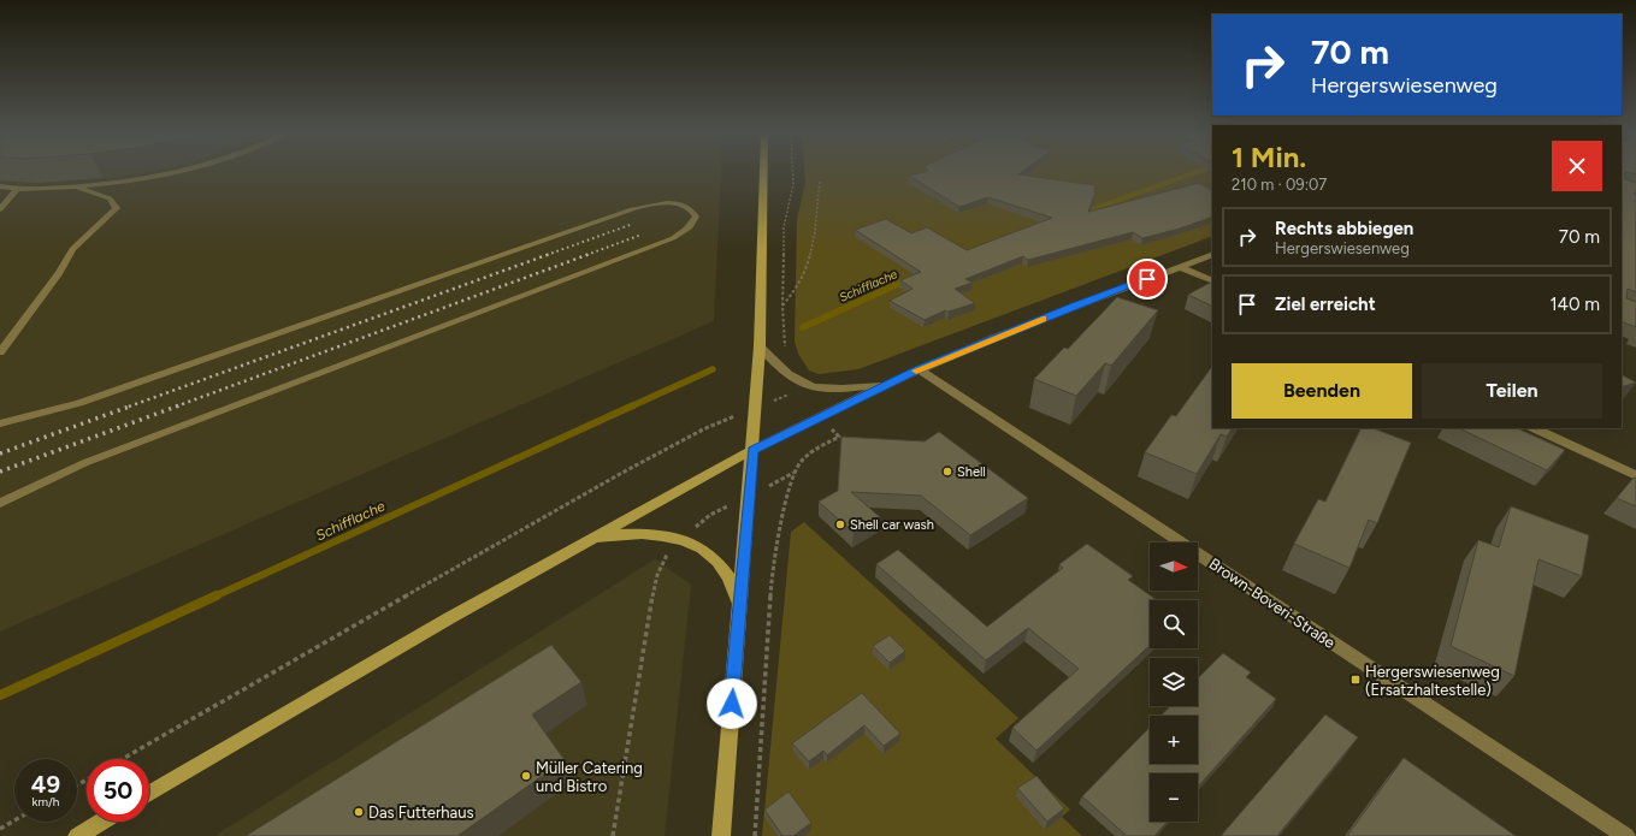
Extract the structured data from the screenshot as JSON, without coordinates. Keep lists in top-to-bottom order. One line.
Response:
{"streets":{"street":["Brown-Boveri-Straße"]},"water":["Schifflache"],"places":{"other":["Shell","Shell car wash","Müller Catering und Bistro","Das Futterhaus"],"transit":["Hergerswiesenweg (Ersatzhaltestelle)"]},"north":"right","page":{"turn":["70 m","Hergerswiesenweg"],"heading":["1 Min.","210 m · 09:07"],"list":[{"name":"Rechts abbiegen","note":"Hergerswiesenweg","value":"70 m"},{"name":"Ziel erreicht","value":"140 m"}],"buttons":["Beenden","Teilen"],"map_buttons":["+","−"],"speed":"49 km/h","limit":"50"}}
